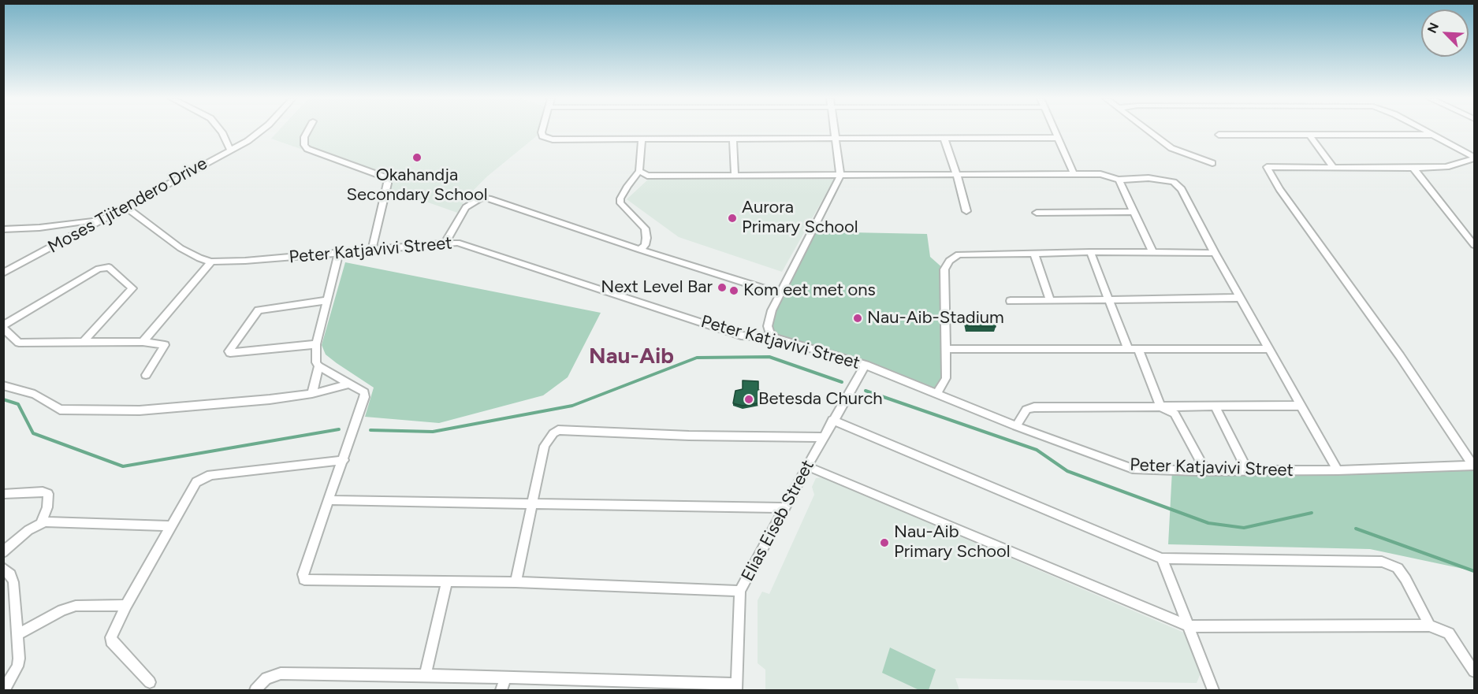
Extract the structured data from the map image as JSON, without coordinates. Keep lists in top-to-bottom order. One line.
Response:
{"streets":{"street":["Moses Tjitendero Drive","Peter Katjavivi Street","Elias Eiseb Street"]},"crossings":[["Moses Tjitendero Drive","Peter Katjavivi Street"],["Peter Katjavivi Street","Elias Eiseb Street"]],"districts":["Nau-Aib"],"places":["Okahandja Secondary School","Aurora Primary School","Next Level Bar","Kom eet met ons","Nau-Aib-Stadium","Betesda Church","Nau-Aib Primary School"],"north":"top left"}
